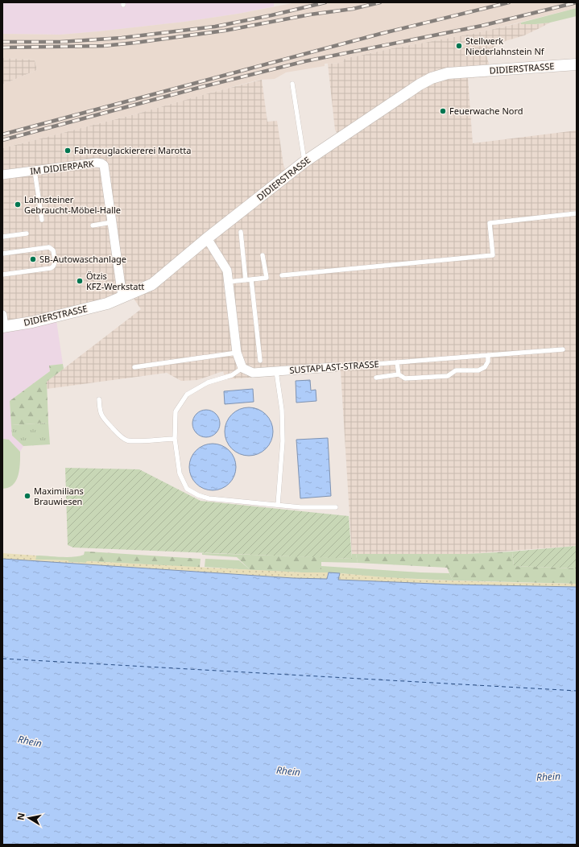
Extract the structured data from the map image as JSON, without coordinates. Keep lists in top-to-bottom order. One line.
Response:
{"streets":{"street":["DIDIERSTRASSE","IM DIDIERPARK","SUSTAPLAST-STRASSE"]},"crossings":[["DIDIERSTRASSE","IM DIDIERPARK"]],"water":["Rhein"],"places":["Stellwerk Niederlahnstein Nf","Feuerwache Nord","Fahrzeuglackiererei Marotta","Lahnsteiner Gebraucht-Möbel-Halle","SB-Autowaschanlage","Ötzis KFZ-Werkstatt","Maximilians Brauwiesen"],"north":"left"}
